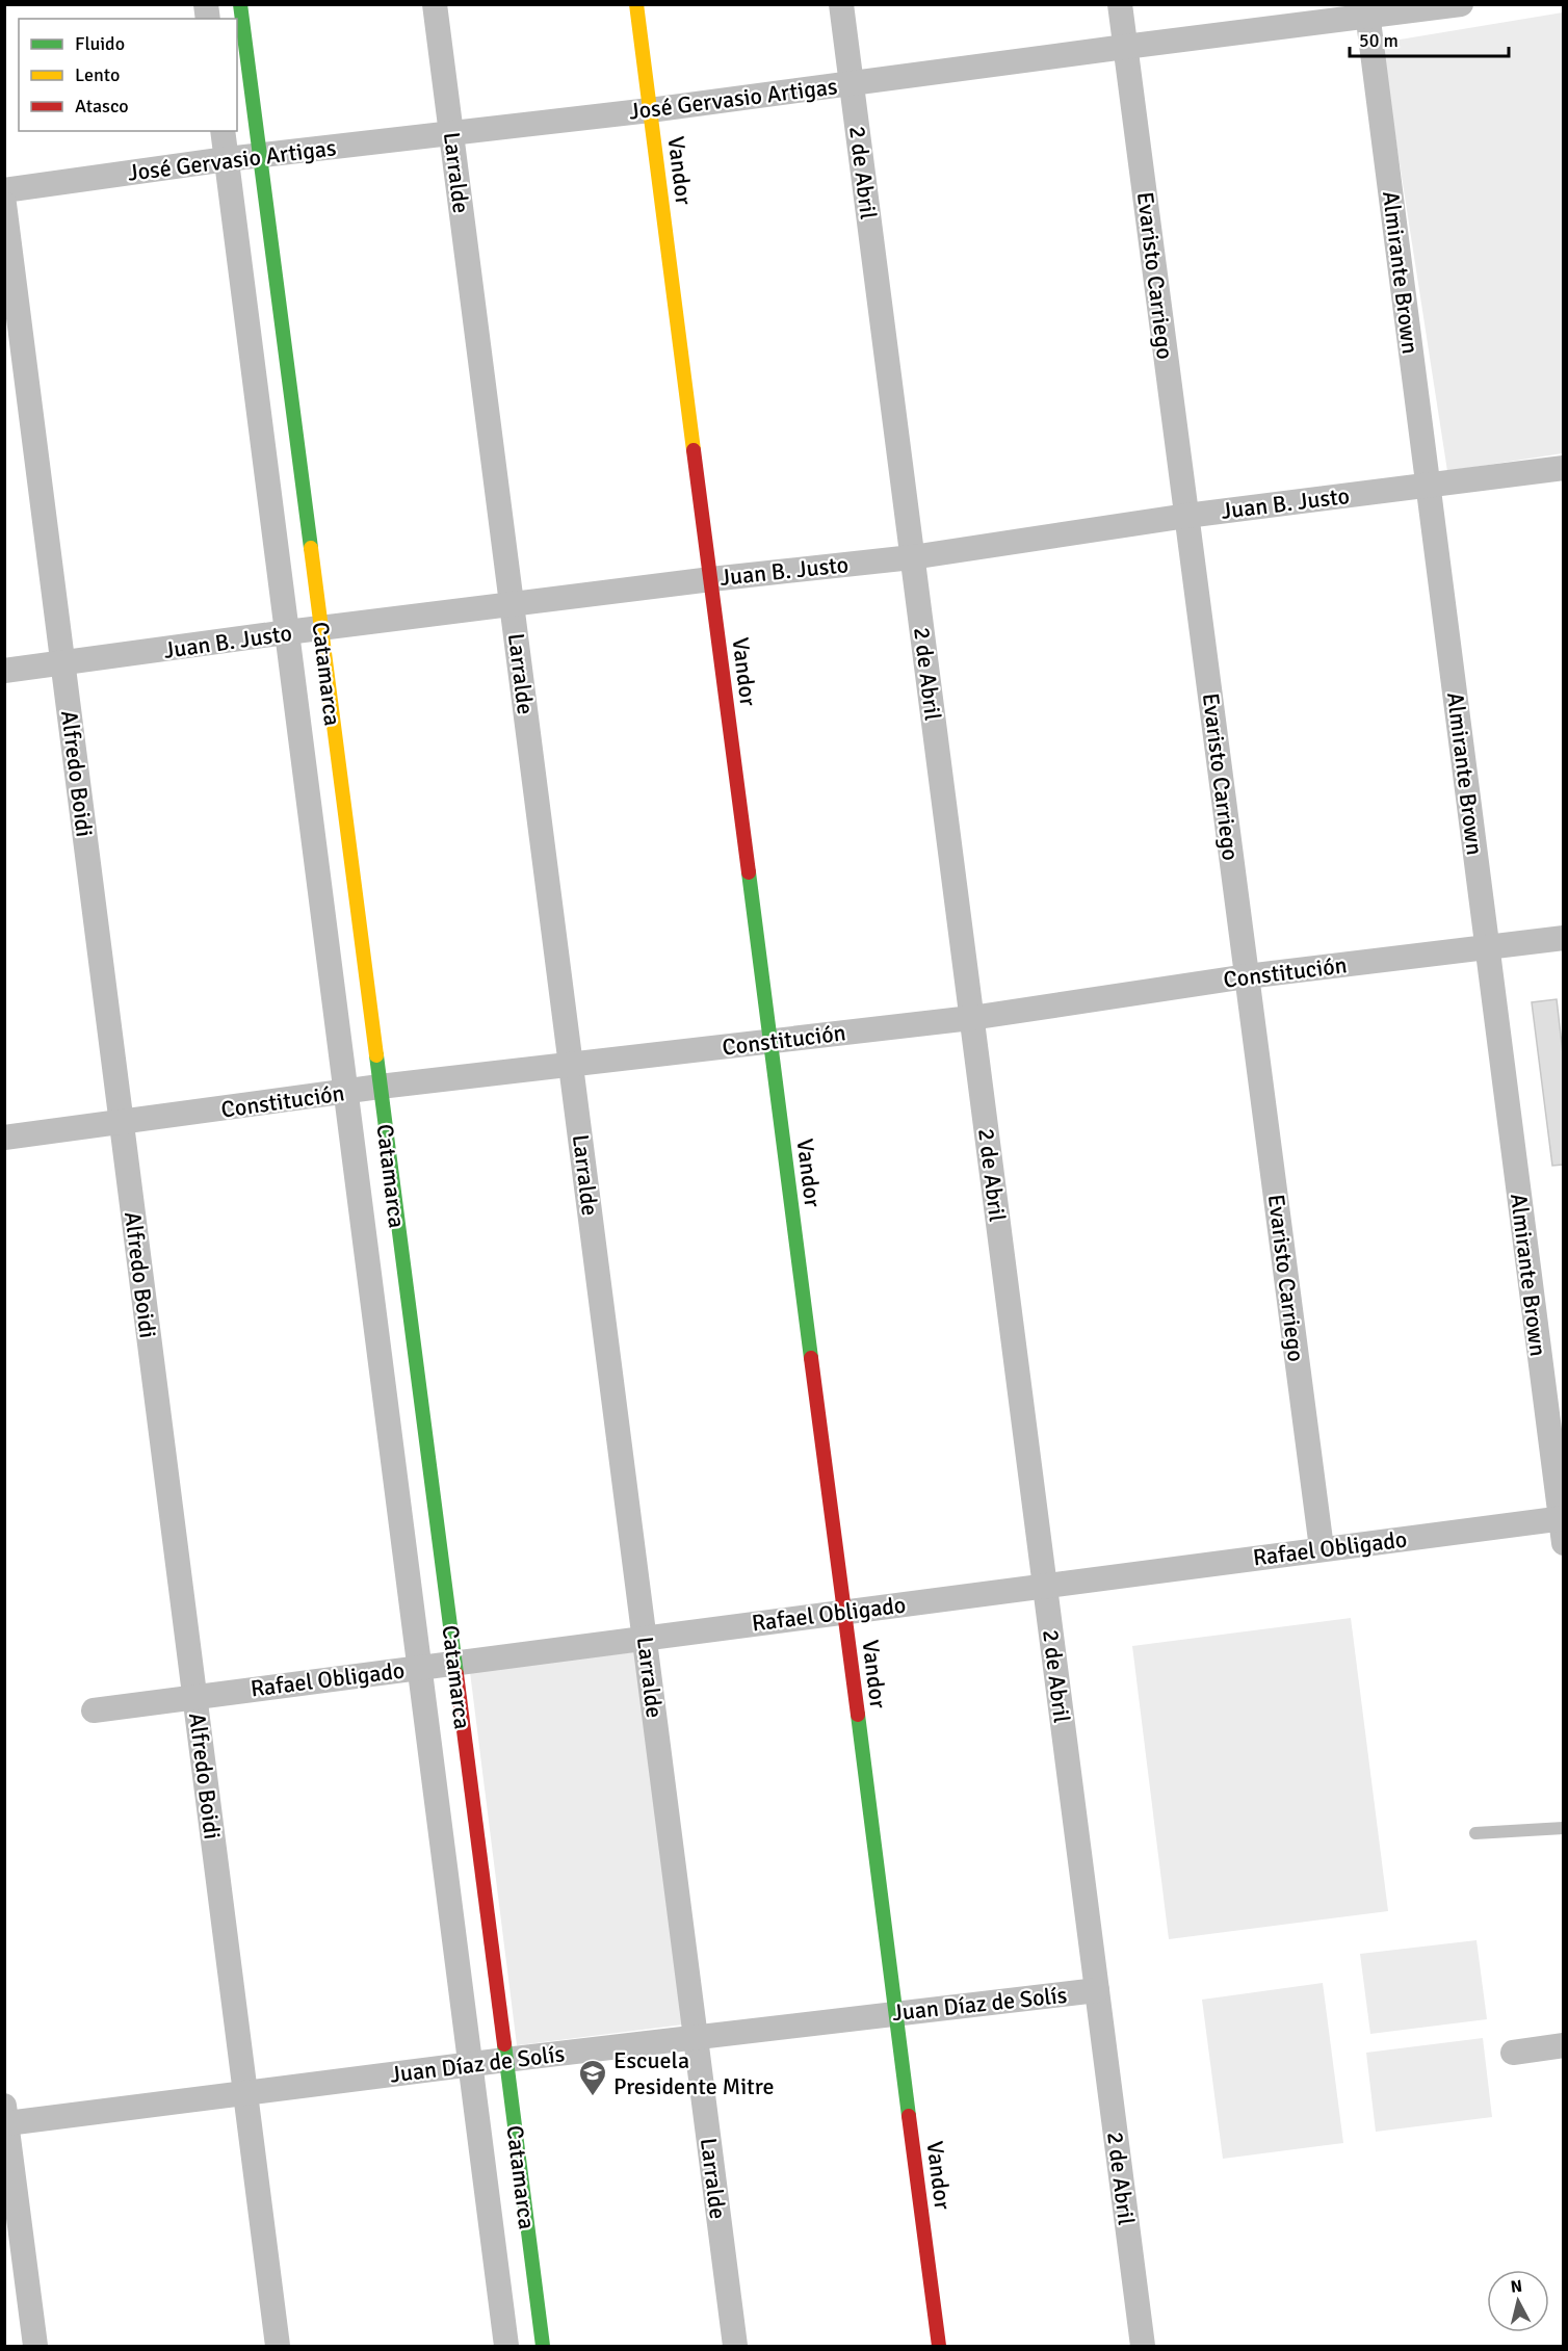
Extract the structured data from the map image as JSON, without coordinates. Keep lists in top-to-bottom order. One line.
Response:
{"streets":{"street":["José Gervasio Artigas","Vandor","Larralde","2 de Abril","Almirante Brown","Evaristo Carriego","Juan B. Justo","Catamarca","Alfredo Boidi","Constitución","Rafael Obligado","Juan Díaz de Solís"]},"crossings":[["José Gervasio Artigas","Vandor"],["José Gervasio Artigas","Larralde"],["José Gervasio Artigas","2 de Abril"],["José Gervasio Artigas","Almirante Brown"],["José Gervasio Artigas","Evaristo Carriego"],["José Gervasio Artigas","Catamarca"],["Vandor","Juan B. Justo"],["Vandor","Constitución"],["Vandor","Rafael Obligado"],["Vandor","Juan Díaz de Solís"],["Larralde","Juan B. Justo"],["Larralde","Constitución"],["Larralde","Rafael Obligado"],["Larralde","Juan Díaz de Solís"],["2 de Abril","Juan B. Justo"],["2 de Abril","Constitución"],["2 de Abril","Rafael Obligado"],["2 de Abril","Juan Díaz de Solís"],["Almirante Brown","Juan B. Justo"],["Almirante Brown","Constitución"],["Almirante Brown","Rafael Obligado"],["Evaristo Carriego","Juan B. Justo"],["Evaristo Carriego","Constitución"],["Evaristo Carriego","Rafael Obligado"],["Juan B. Justo","Catamarca"],["Juan B. Justo","Alfredo Boidi"],["Catamarca","Constitución"],["Catamarca","Rafael Obligado"],["Catamarca","Juan Díaz de Solís"],["Alfredo Boidi","Constitución"],["Alfredo Boidi","Rafael Obligado"],["Alfredo Boidi","Juan Díaz de Solís"]],"places":{"school or university":["Escuela Presidente Mitre"]},"legend":["Fluido","Lento","Atasco"],"scale_bar":"50 m","north":"top"}
